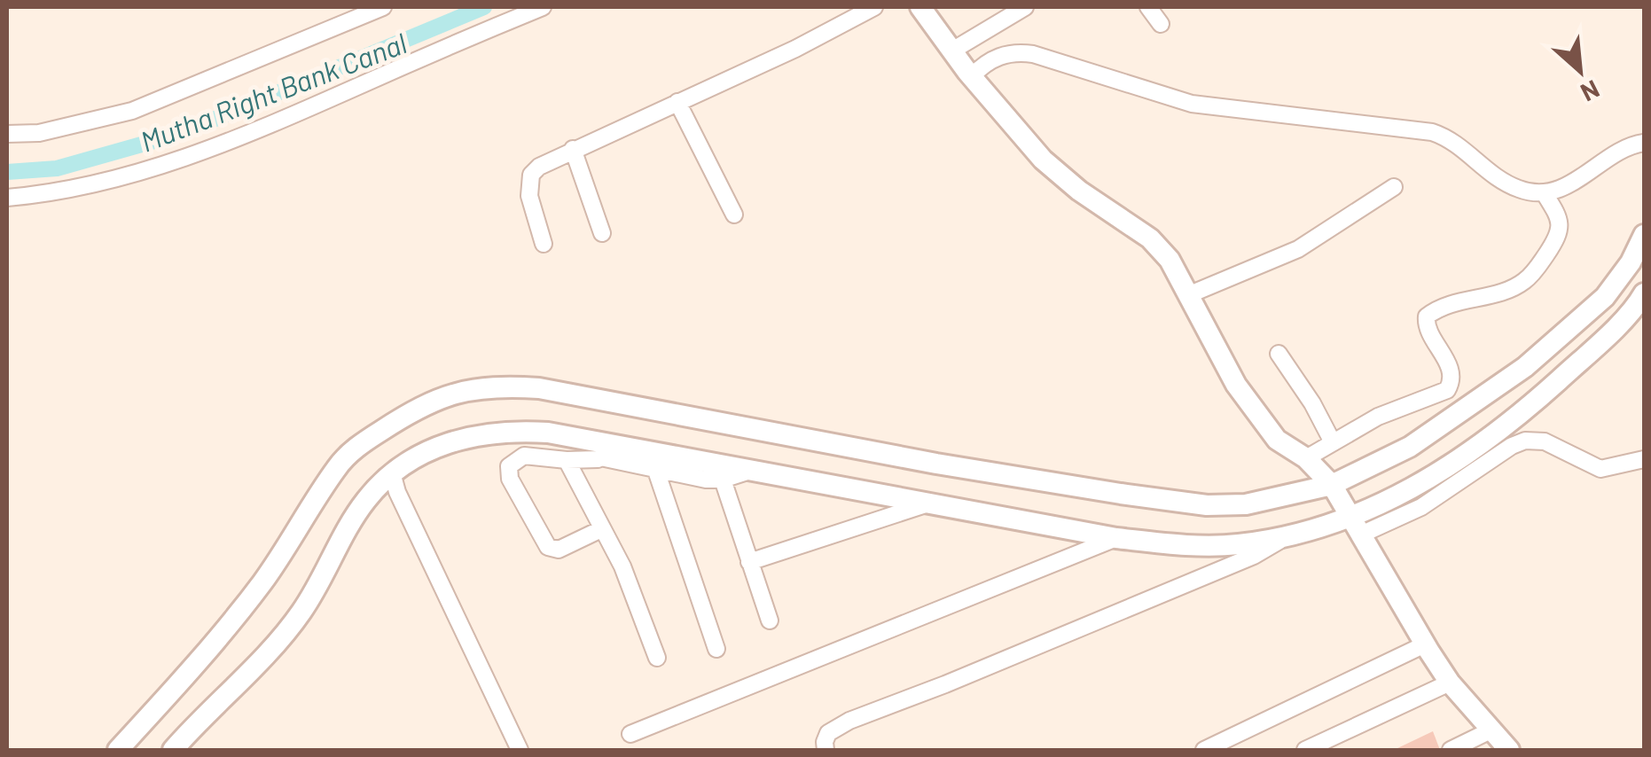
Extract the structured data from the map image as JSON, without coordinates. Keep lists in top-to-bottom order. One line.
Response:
{"water":["Mutha Right Bank Canal"],"north":"bottom right"}
